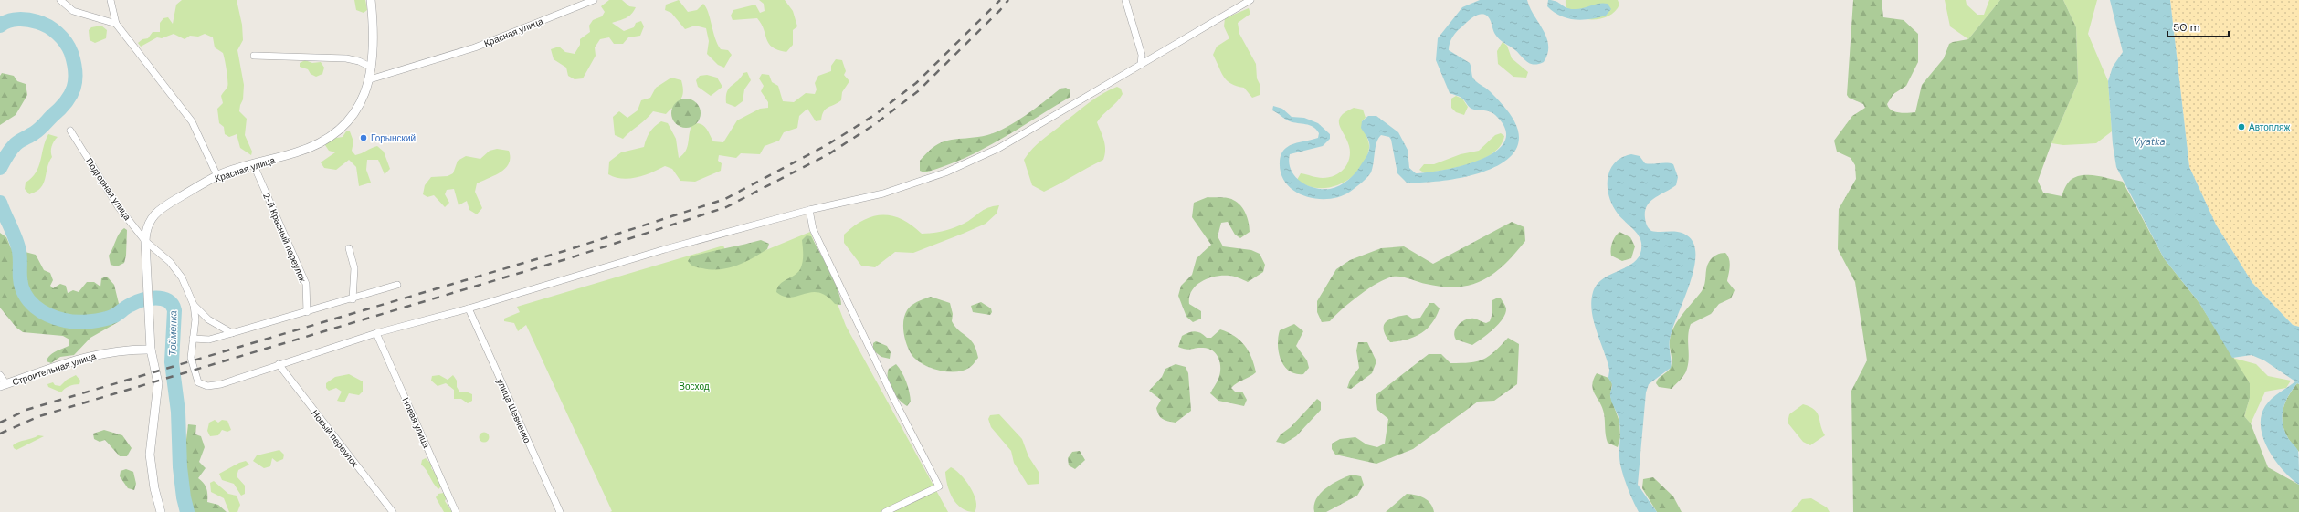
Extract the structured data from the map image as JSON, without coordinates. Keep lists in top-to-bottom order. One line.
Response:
{"streets":{"street":["Красная улица","Подгорная улица","2-й Красный переулок","Строительная улица","улица Шевченко","Новая улица","Новый переулок"]},"crossings":[["Красная улица","Подгорная улица"],["Красная улица","2-й Красный переулок"],["Красная улица","Строительная улица"],["Подгорная улица","улица Шевченко"],["Подгорная улица","Новая улица"],["Подгорная улица","Новый переулок"]],"water":["Vyatka","Тойменка"],"parks":["Восход"],"places":["Автопляж","Горынский"],"scale_bar":"50 m"}
